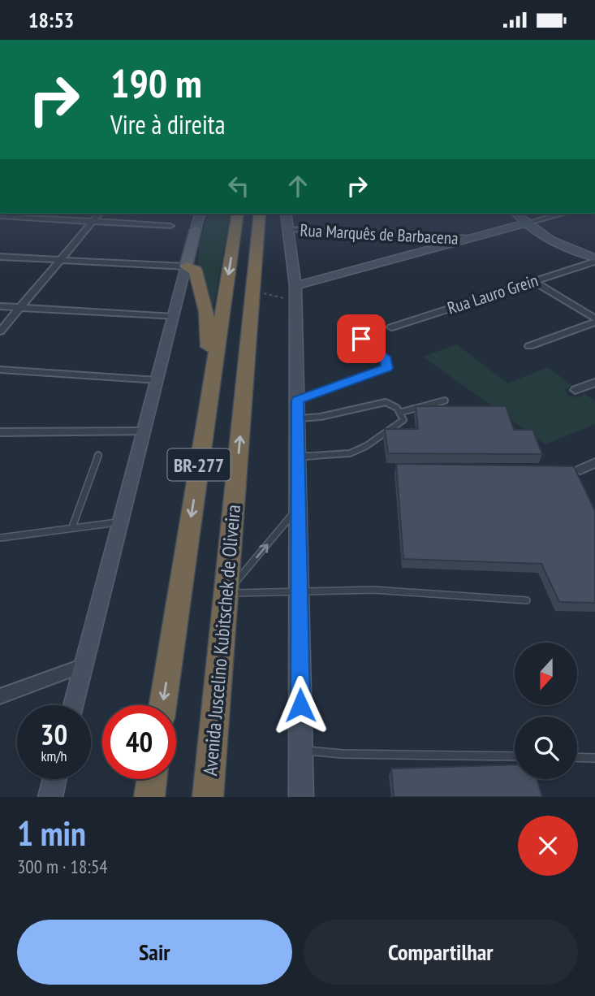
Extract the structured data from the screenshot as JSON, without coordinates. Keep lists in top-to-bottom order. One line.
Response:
{"streets":{"highway":["BR-277","Avenida Juscelino Kubitschek de Oliveira"],"street":["Rua Marquês de Barbacena","Rua Lauro Grein"]},"north":"bottom","page":{"status":"18:53","turn":["190 m","Vire à direita"],"speed":"30 km/h","limit":"40","heading":["1 min","300 m · 18:54"],"buttons":["Sair","Compartilhar"]}}
